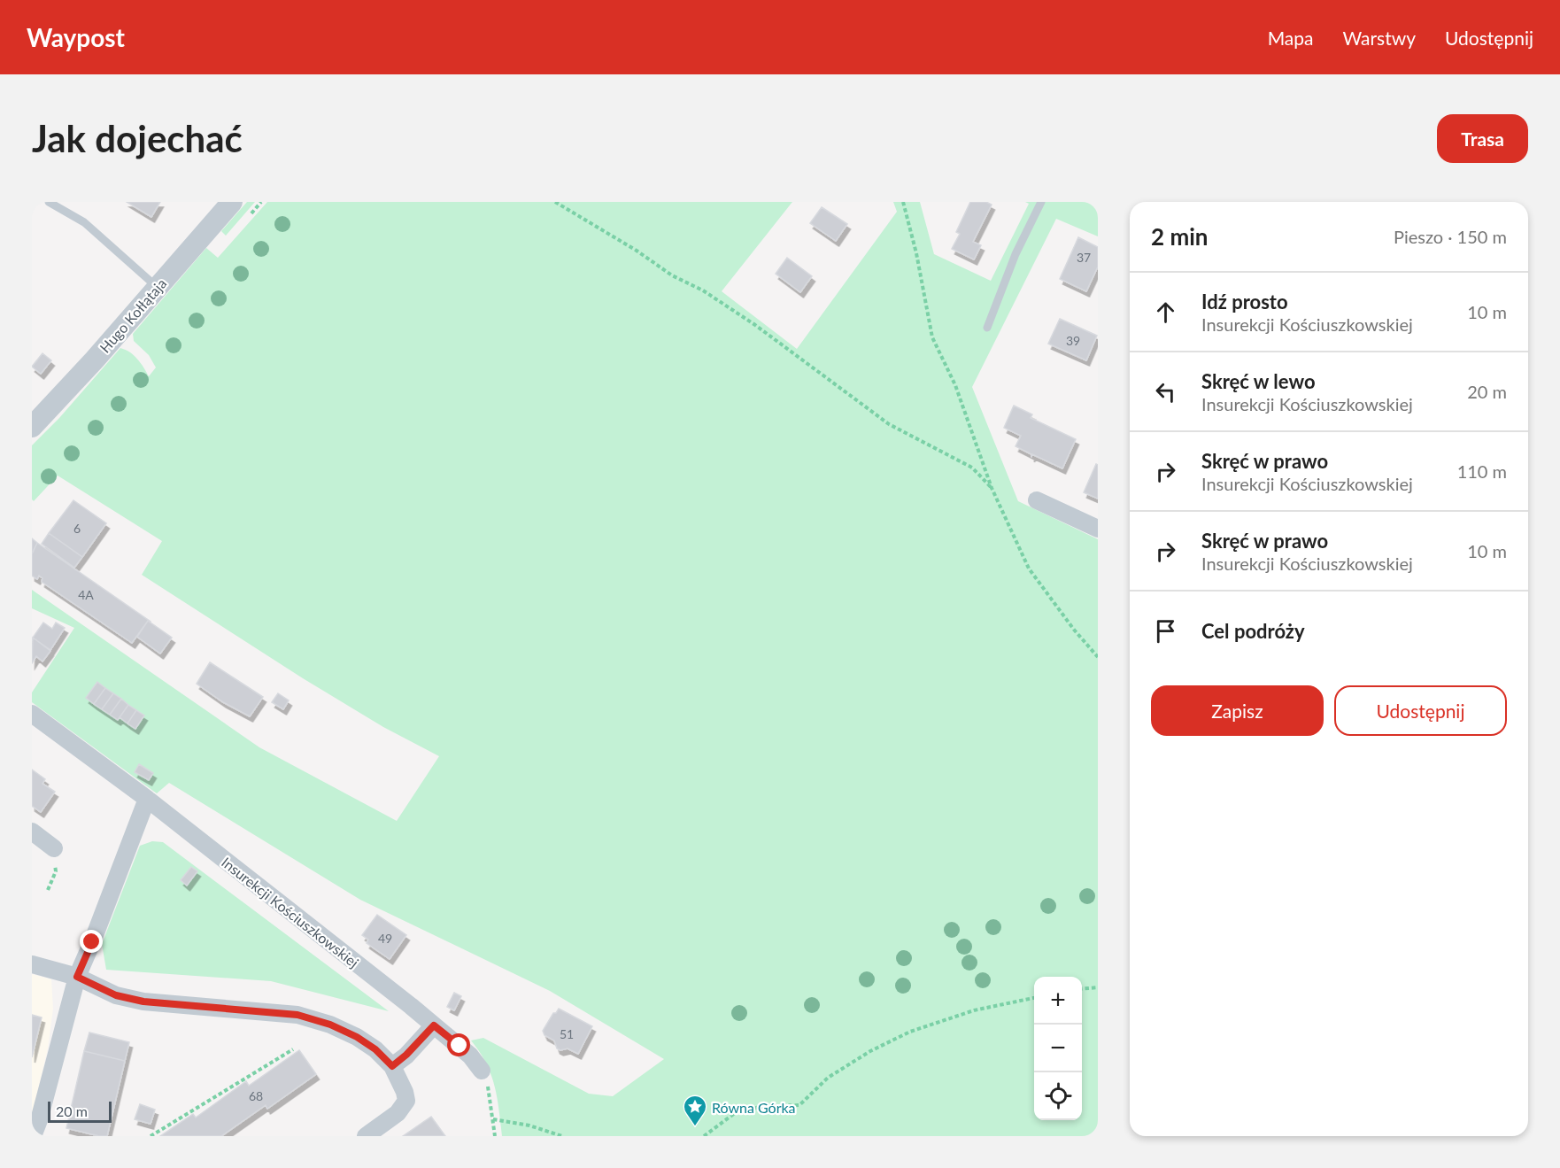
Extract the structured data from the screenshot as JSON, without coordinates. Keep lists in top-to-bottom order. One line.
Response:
{"streets":{"street":["Hugo Kołłątaja","Insurekcji Kościuszkowskiej"]},"places":{"place":["Równa Górka"]},"house_numbers":["37","39","6","4A","49","51","68"],"scale_bar":"20 m","page":{"header":"Waypost","nav":["Mapa","Warstwy","Udostępnij"],"buttons":["Trasa",["Zapisz","Udostępnij"]],"title":"Jak dojechać","heading":["2 min","Pieszo · 150 m"],"list":[["Idź prosto","Insurekcji Kościuszkowskiej","10 m"],["Skręć w lewo","Insurekcji Kościuszkowskiej","20 m"],["Skręć w prawo","Insurekcji Kościuszkowskiej","110 m"],["Skręć w prawo","Insurekcji Kościuszkowskiej","10 m"],"Cel podróży"],"map_buttons":["+","−"],"scale":"20 m"}}
